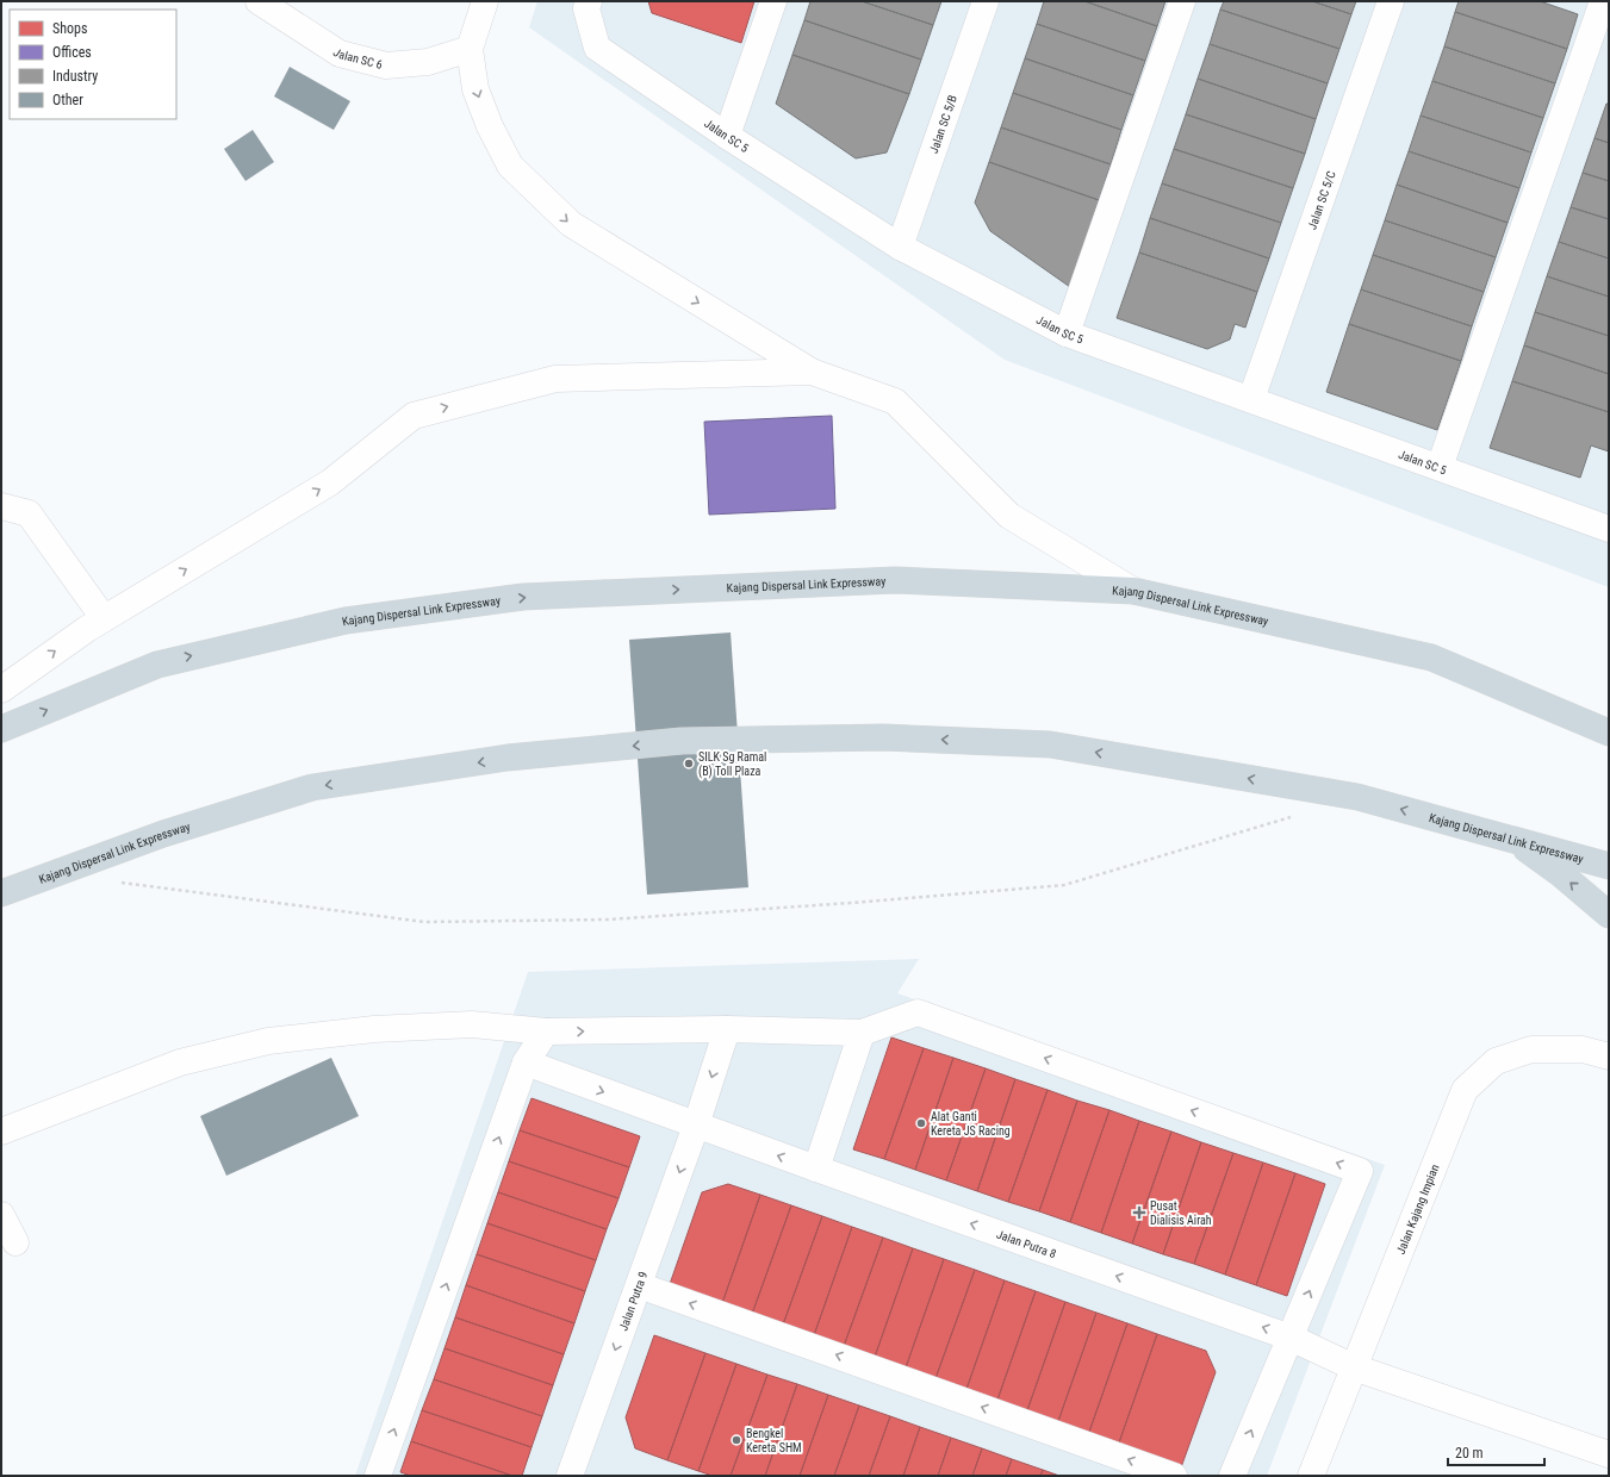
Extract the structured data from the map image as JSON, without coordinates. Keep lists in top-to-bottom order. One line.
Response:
{"streets":{"highway":["Kajang Dispersal Link Expressway"],"street":["Jalan SC 6","Jalan SC 5/B","Jalan SC 5","Jalan SC 5/C","Jalan Kajang Impian","Jalan Putra 8","Jalan Putra 9"]},"crossings":[["Jalan SC 5/B","Jalan SC 5"],["Jalan SC 5","Jalan SC 5/C"],["Jalan Kajang Impian","Jalan Putra 8"],["Jalan Putra 8","Jalan Putra 9"]],"places":{"other":["SILK Sg Ramal (B) Toll Plaza","Alat Ganti Kereta JS Racing","Bengkel Kereta SHM"],"health":["Pusat Dialisis Airah"]},"legend":["Shops","Offices","Industry","Other"],"scale_bar":"20 m"}
